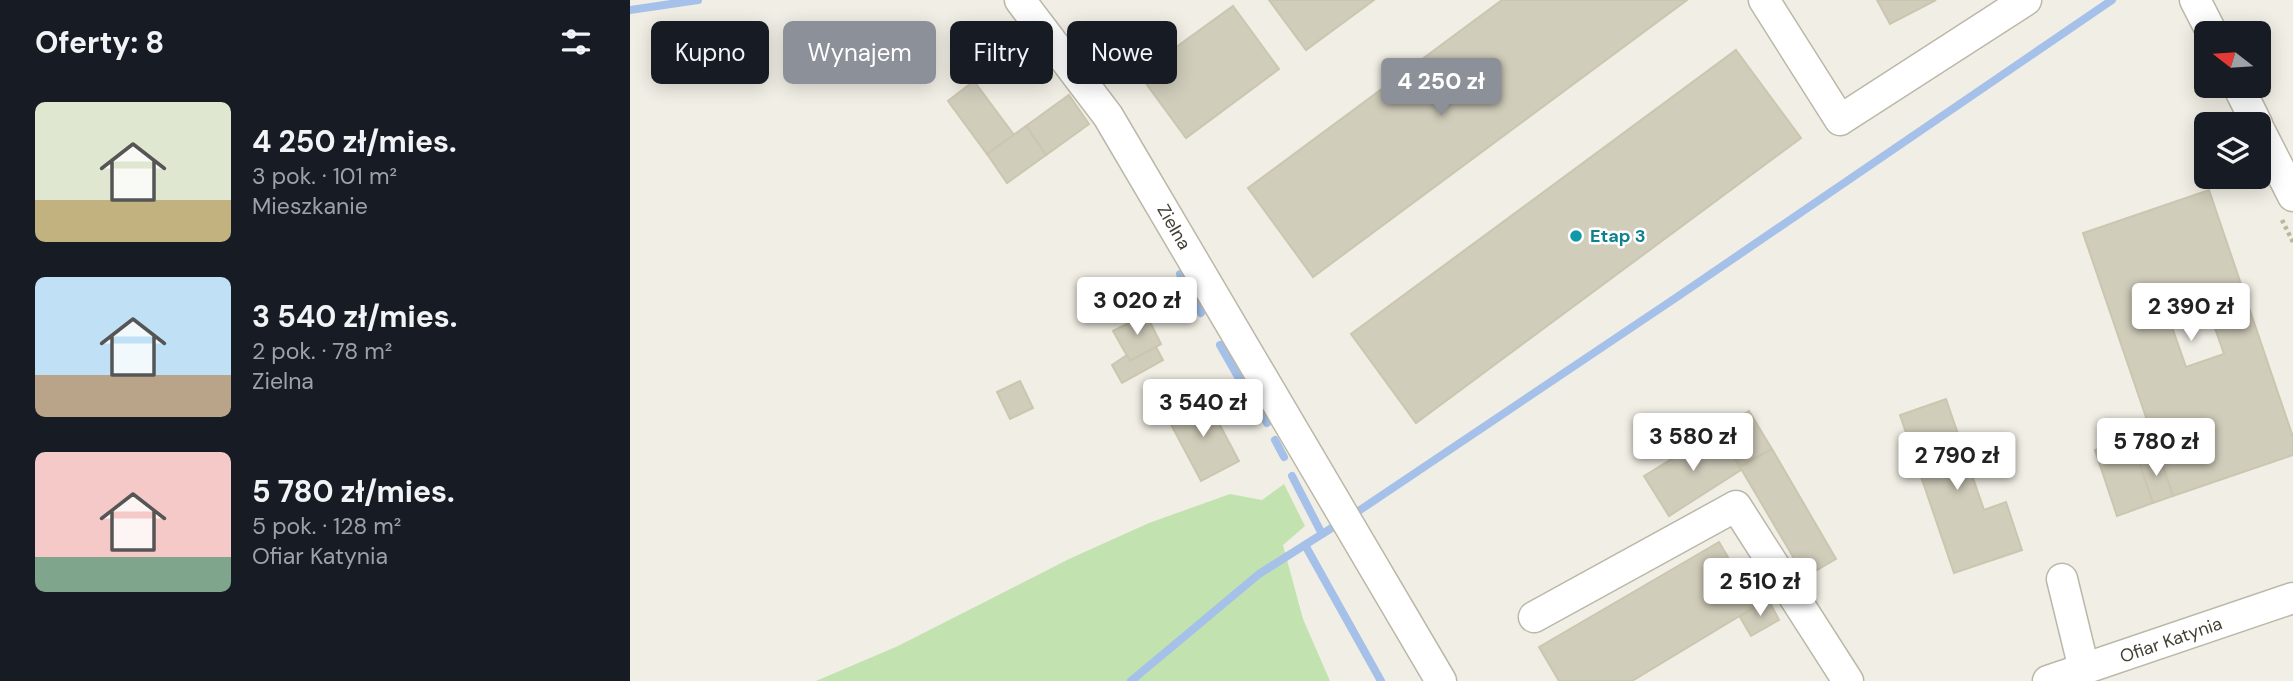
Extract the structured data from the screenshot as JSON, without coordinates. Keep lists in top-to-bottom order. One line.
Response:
{"streets":{"street":["Zielna","Ofiar Katynia"]},"places":["Etap 3"],"north":"left","page":{"heading":"Oferty: 8","chip":["Kupno","Wynajem","Filtry","Nowe"],"price":["4 250 zł","3 020 zł","2 390 zł","3 540 zł","3 580 zł","5 780 zł","2 790 zł","2 510 zł"],"list":[{"name":"4 250 zł/mies.","note":"3 pok. · 101 m² · Mieszkanie"},{"name":"3 540 zł/mies.","note":"2 pok. · 78 m² · Zielna"},{"name":"5 780 zł/mies.","note":"5 pok. · 128 m² · Ofiar Katynia"}]}}
